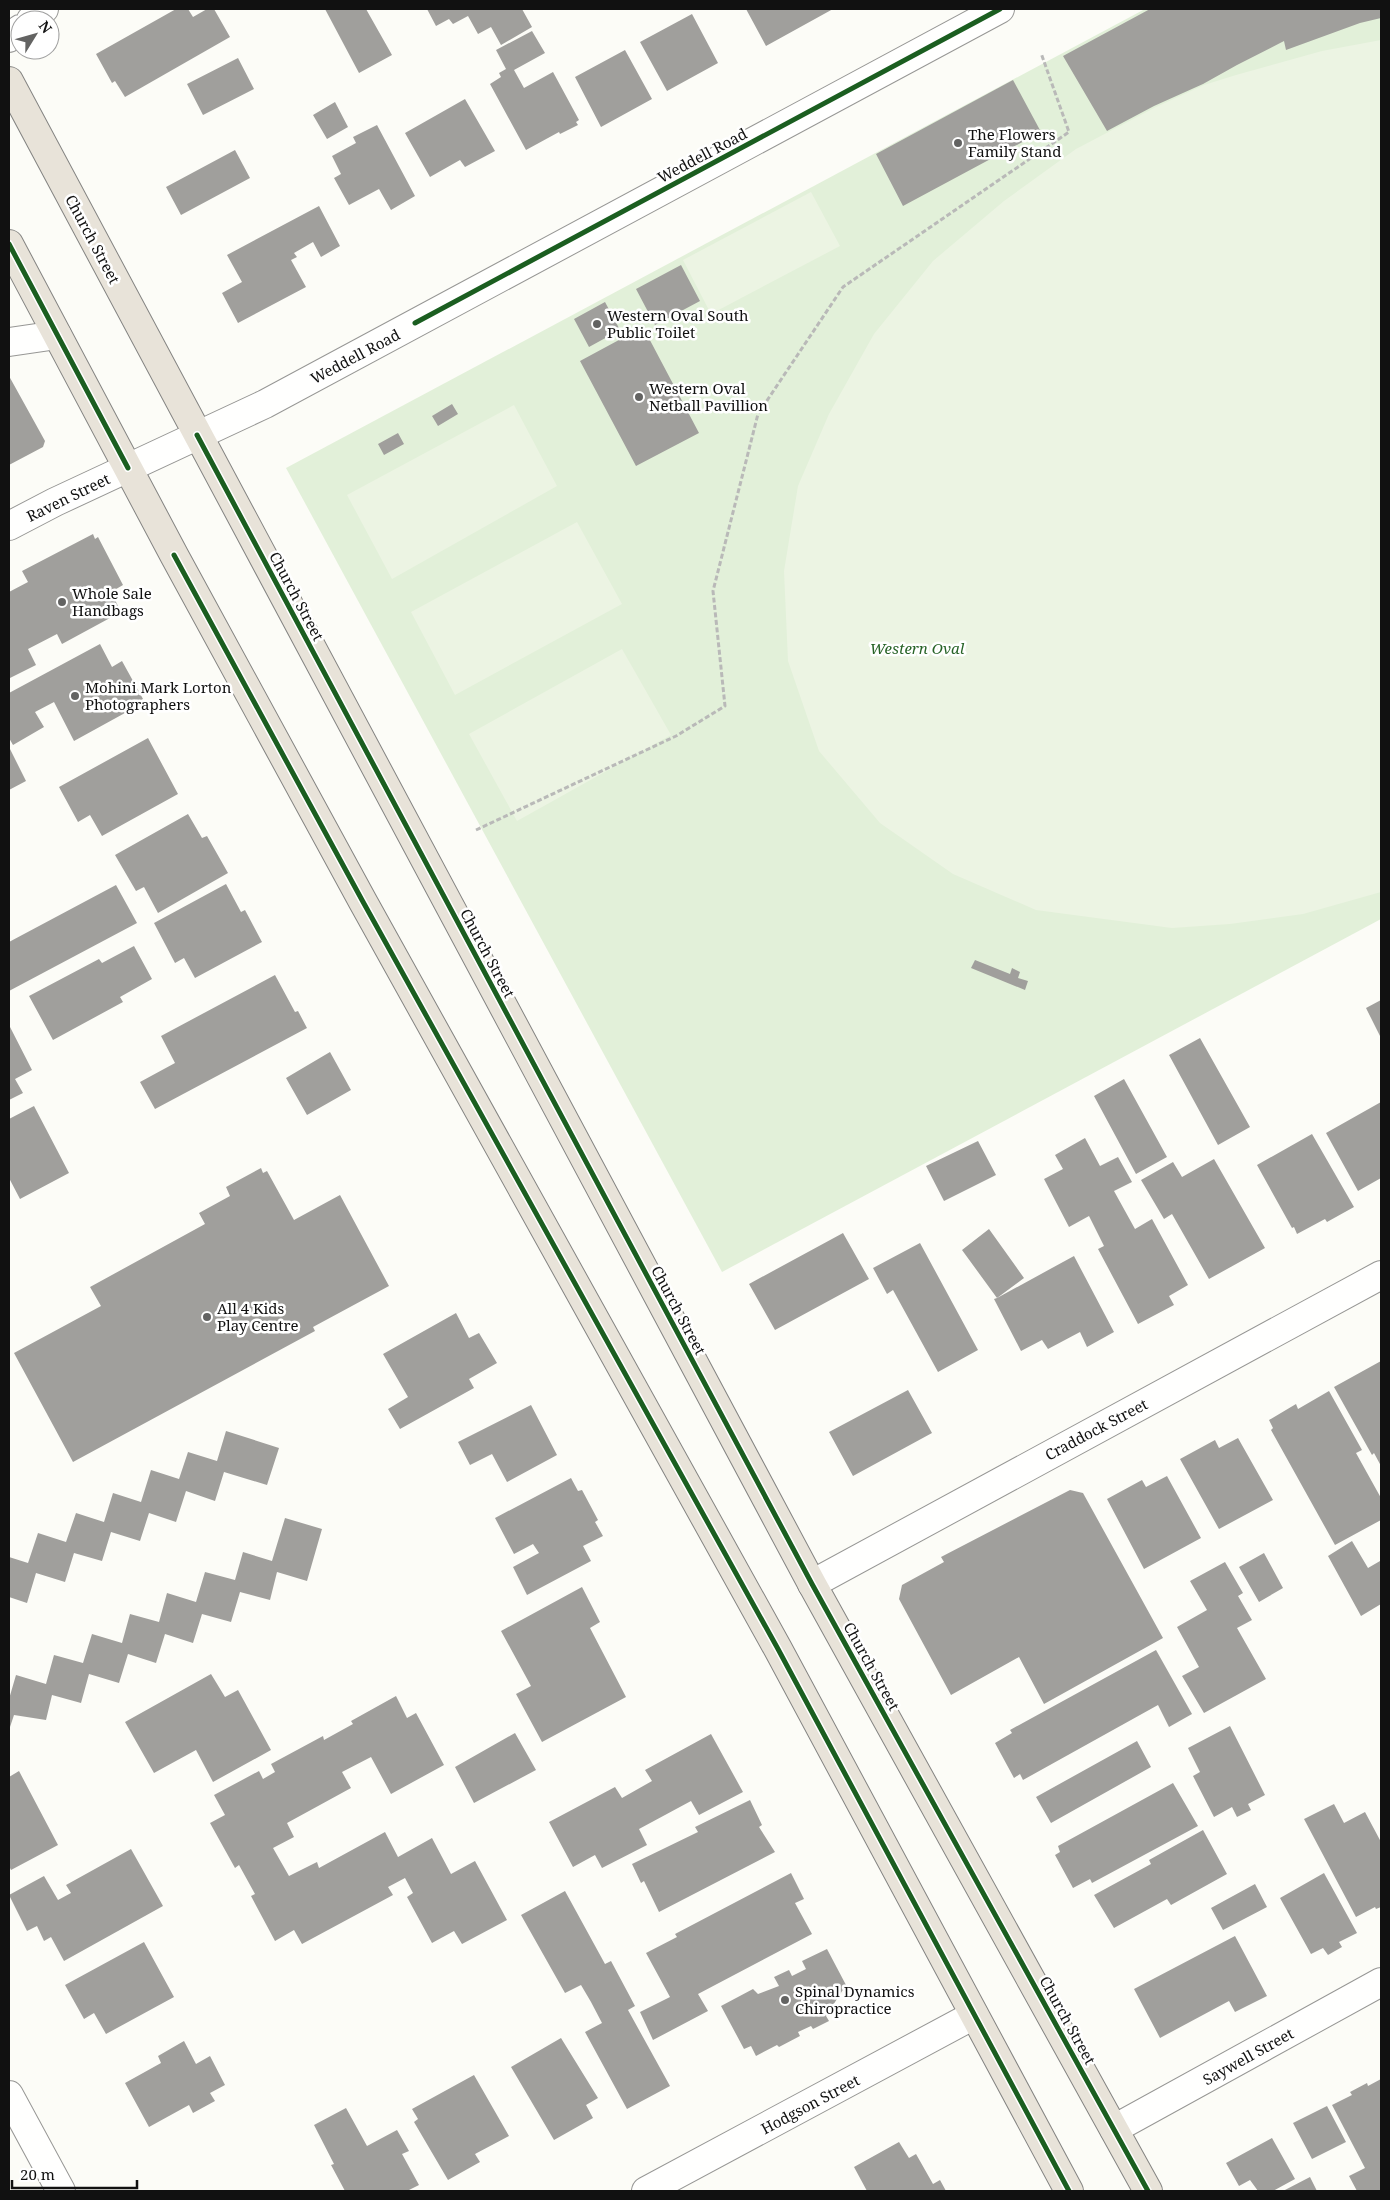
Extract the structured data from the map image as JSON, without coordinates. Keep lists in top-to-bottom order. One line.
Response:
{"streets":{"highway":["Church Street"],"street":["Weddell Road","Raven Street","Craddock Street","Saywell Street","Hodgson Street"]},"crossings":[["Weddell Road","Church Street"],["Weddell Road","Raven Street"],["Church Street","Craddock Street"],["Church Street","Saywell Street"]],"parks":["Western Oval"],"places":["The Flowers Family Stand","Western Oval South Public Toilet","Western Oval Netball Pavillion","Whole Sale Handbags","Mohini Mark Lorton Photographers","All 4 Kids Play Centre","Spinal Dynamics Chiropractice"],"scale_bar":"20 m","north":"top right"}
